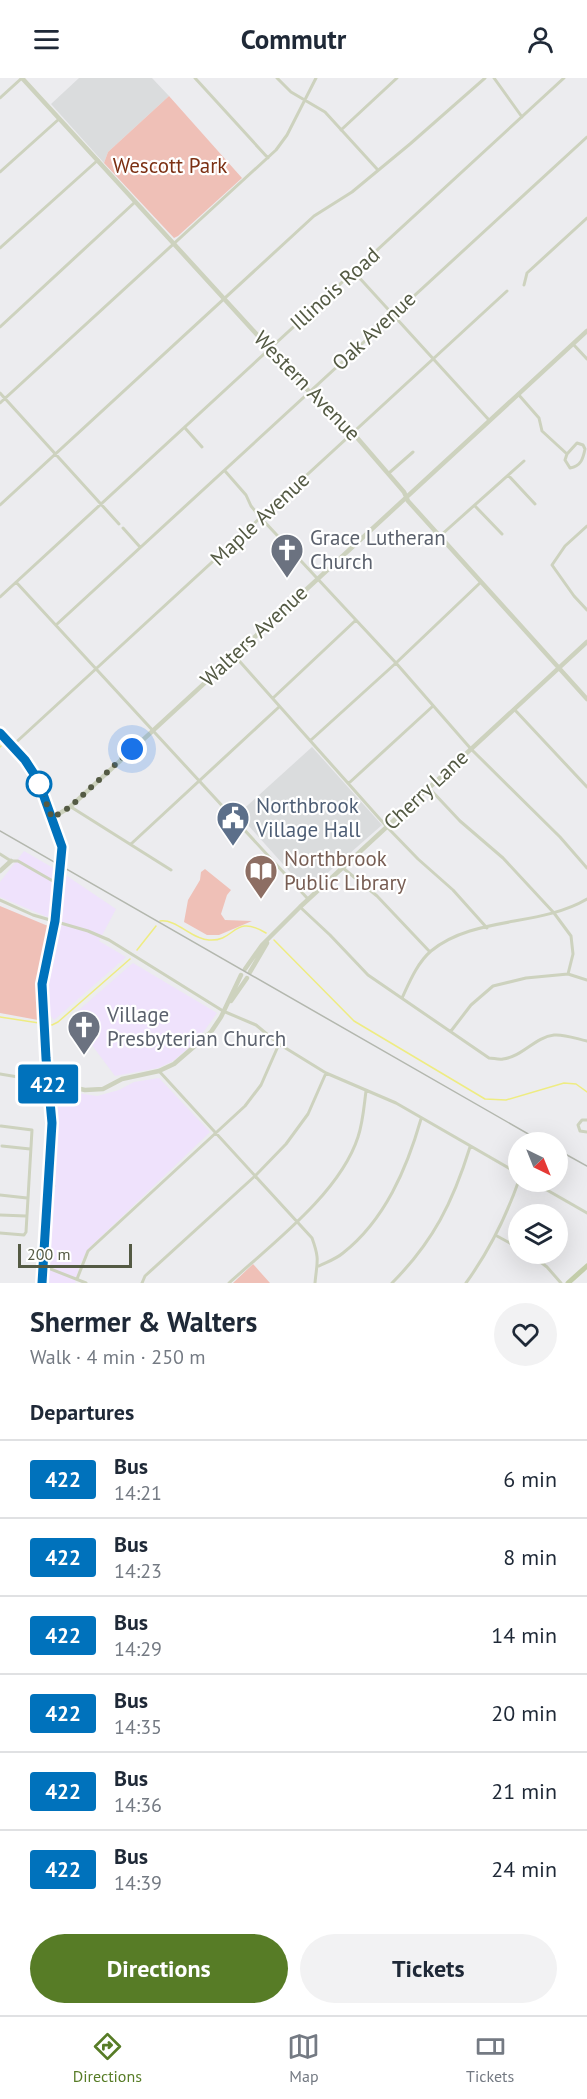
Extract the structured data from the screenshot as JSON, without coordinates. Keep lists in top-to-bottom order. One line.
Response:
{"streets":{"street":["Illinois Road","Oak Avenue","Western Avenue","Maple Avenue","Walters Avenue","Cherry Lane"]},"crossings":[["Illinois Road","Western Avenue"],["Oak Avenue","Western Avenue"],["Western Avenue","Maple Avenue"],["Western Avenue","Walters Avenue"],["Western Avenue","Cherry Lane"]],"parks":["Wescott Park"],"places":{"church":["Grace Lutheran Church","Village Presbyterian Church"],"public building":["Northbrook Village Hall"],"library":["Northbrook Public Library"]},"lines":["bus line 422"],"scale_bar":"200 m","north":"bottom right","page":{"header":"Commutr","on_map":"422","scale":"200 m","heading":[["Shermer & Walters","Walk · 4 min · 250 m"],"Departures"],"list":[{"mark":"422","name":"Bus","note":"14:21","value":"6 min"},{"mark":"422","name":"Bus","note":"14:23","value":"8 min"},{"mark":"422","name":"Bus","note":"14:29","value":"14 min"},{"mark":"422","name":"Bus","note":"14:35","value":"20 min"},{"mark":"422","name":"Bus","note":"14:36","value":"21 min"},{"mark":"422","name":"Bus","note":"14:39","value":"24 min"}],"buttons":["Directions","Tickets"],"tabs":["Directions","Map","Tickets"]}}
